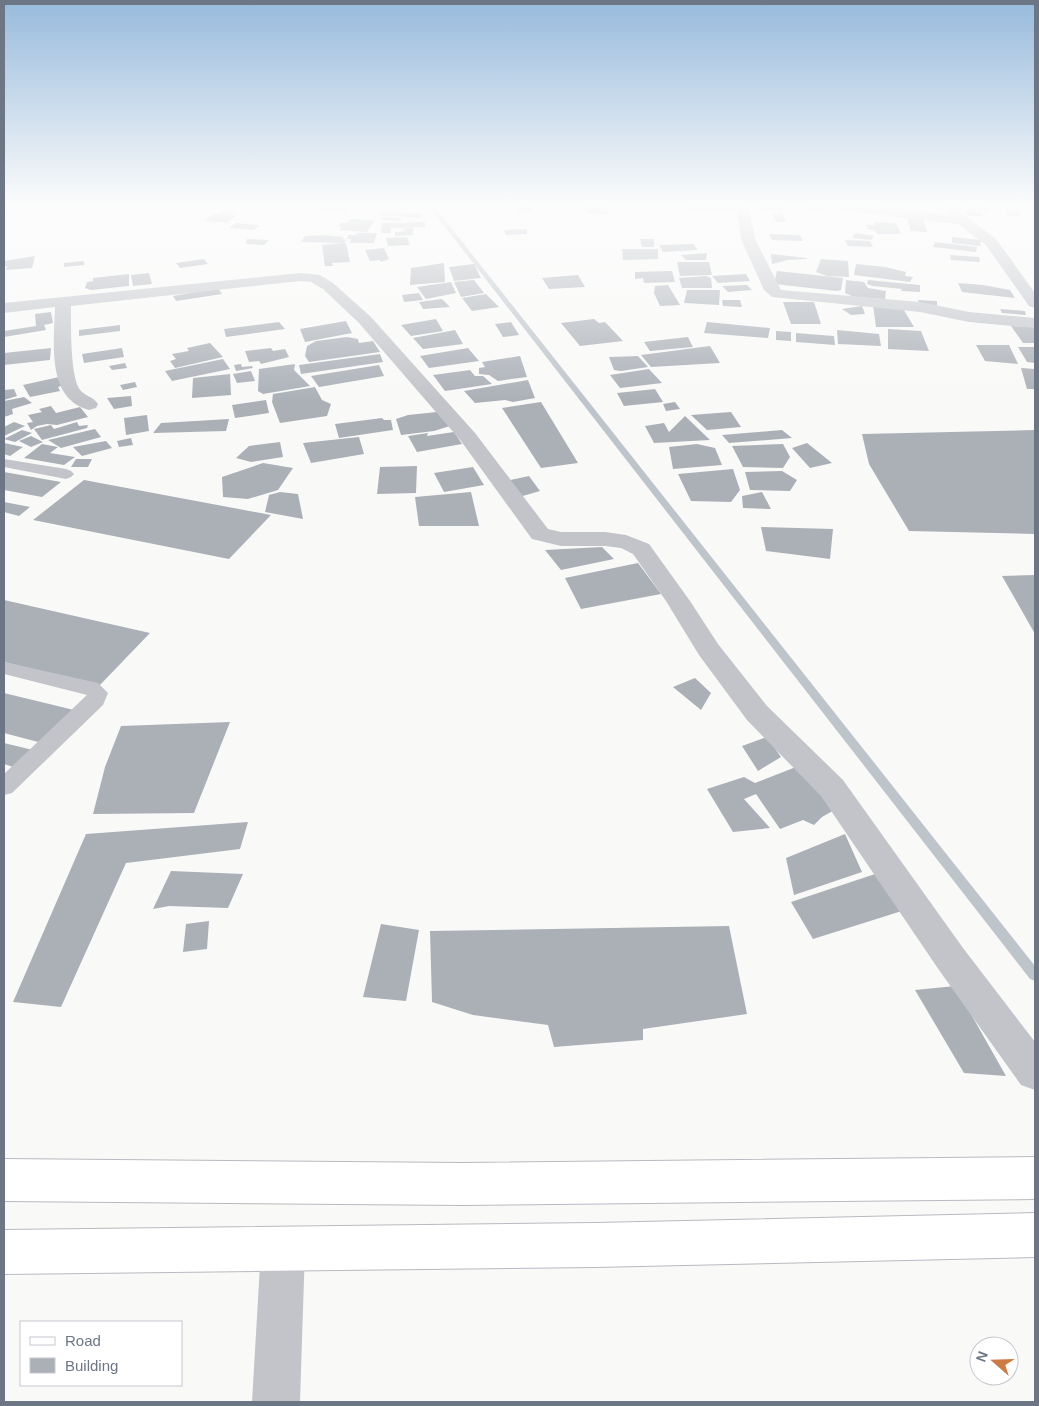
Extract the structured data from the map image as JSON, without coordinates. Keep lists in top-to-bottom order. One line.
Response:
{"legend":["Road","Building"],"north":"left"}
